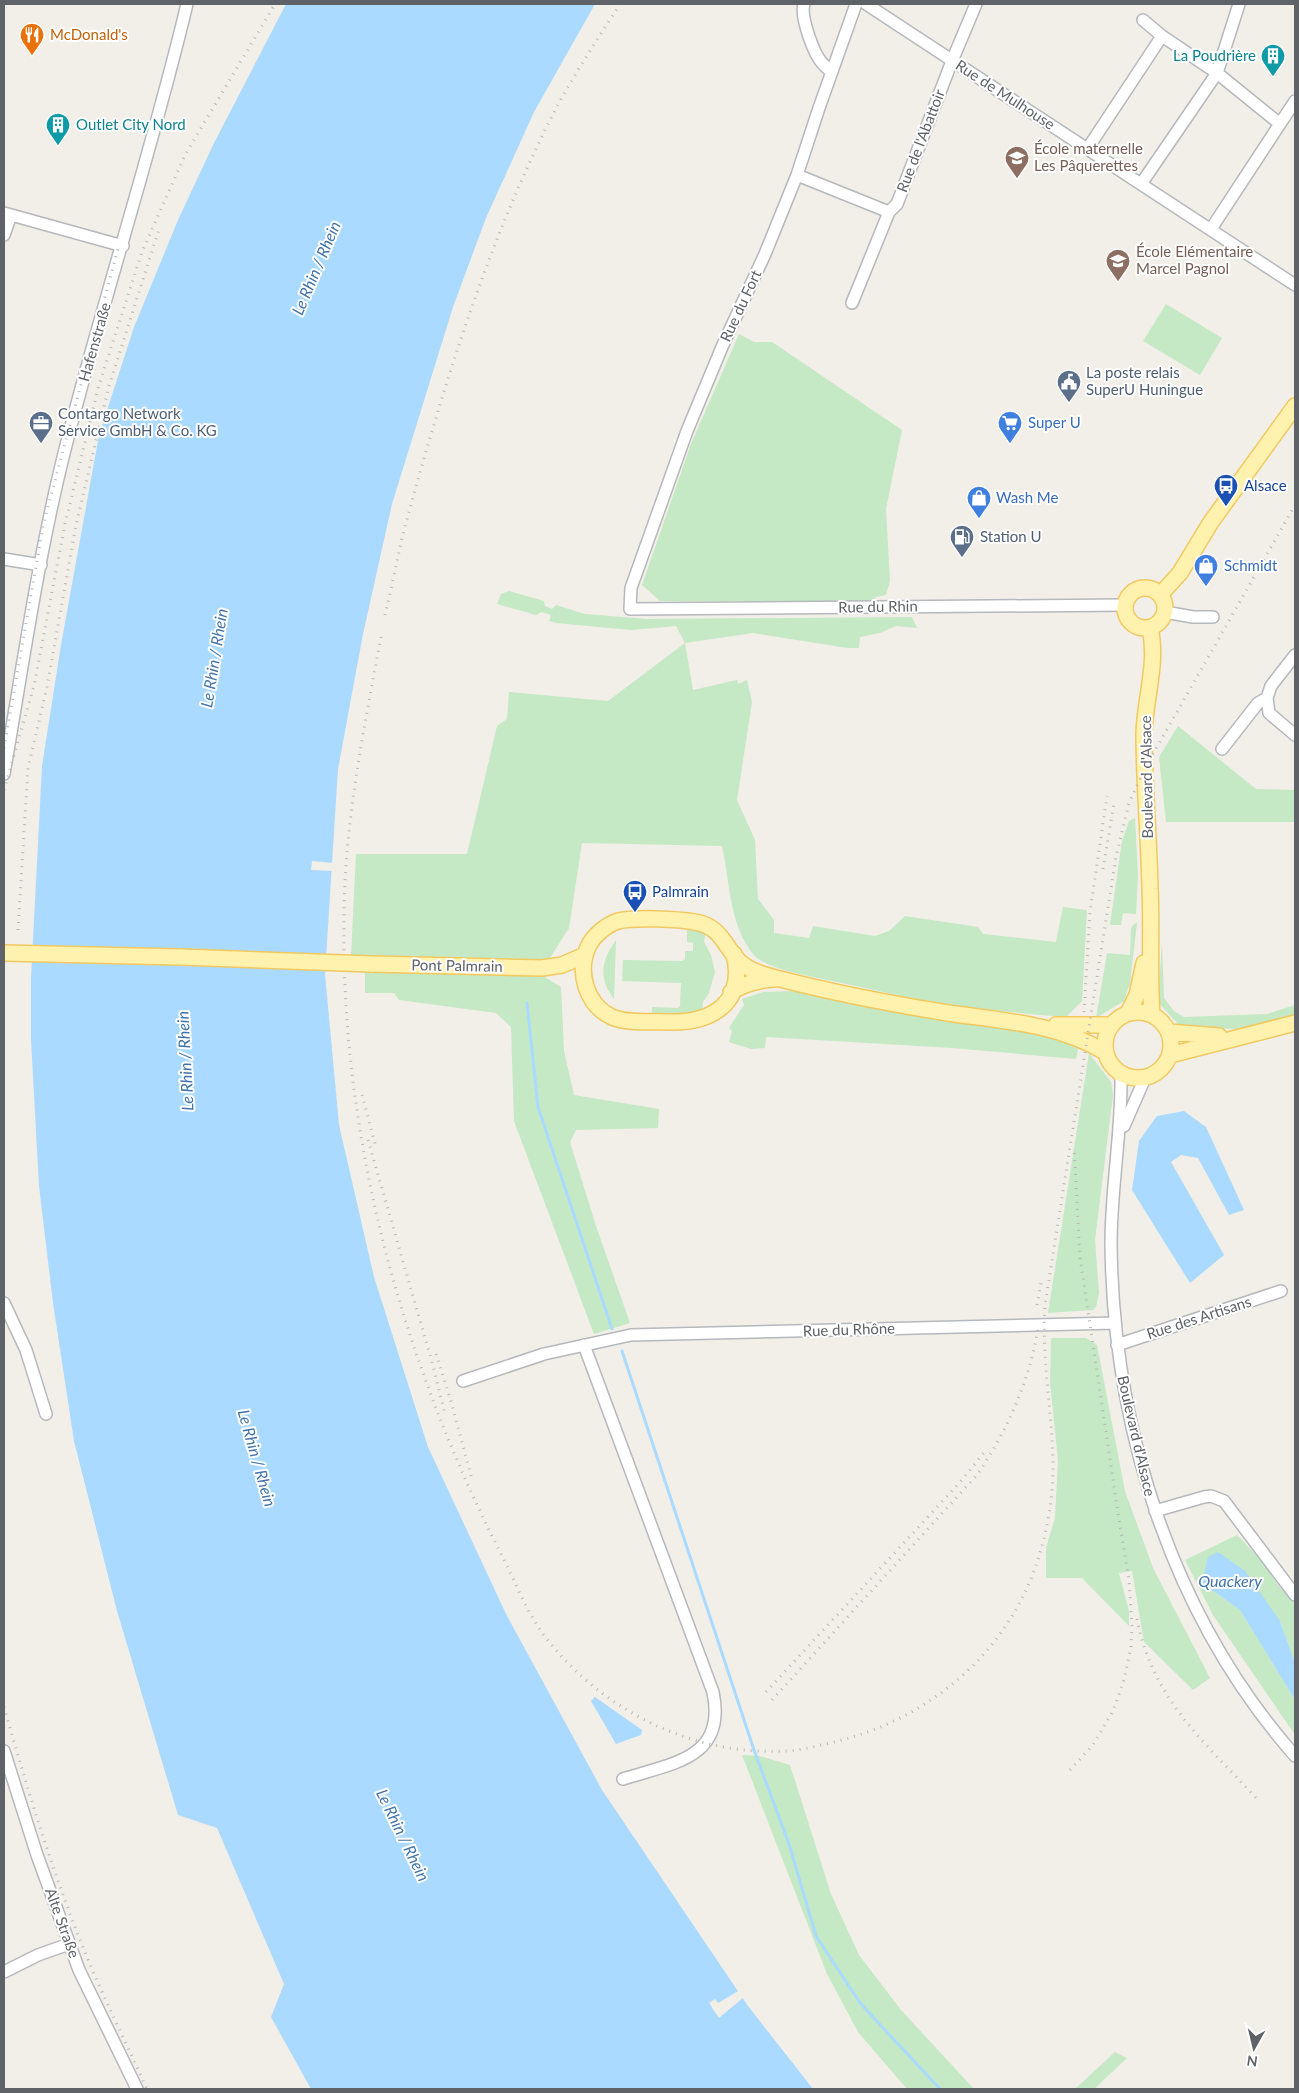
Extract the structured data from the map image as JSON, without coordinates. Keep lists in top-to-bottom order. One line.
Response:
{"streets":{"main road":["Boulevard d'Alsace","Pont Palmrain"],"street":["Rue de Mulhouse","Rue de l'Abattoir","Rue du Fort","Hafenstraße","Rue du Rhin","Rue des Artisans","Rue du Rhône","Alte Straße"]},"crossings":[["Rue de Mulhouse","Rue de l'Abattoir"],["Rue du Fort","Rue du Rhin"],["Rue du Rhin","Boulevard d'Alsace"],["Boulevard d'Alsace","Rue des Artisans"],["Boulevard d'Alsace","Rue du Rhône"]],"water":["Le Rhin / Rhein","Quackery"],"places":{"restaurant":["McDonald's"],"building":["La Poudrière","Outlet City Nord"],"school or university":["École maternelle Les Pâquerettes","École Elémentaire Marcel Pagnol"],"public building":["La poste relais SuperU Huningue"],"office":["Contargo Network Service GmbH & Co. KG"],"supermarket":["Super U"],"bus stop":["Alsace","Palmrain"],"shop":["Wash Me","Schmidt"],"fuel station":["Station U"]},"north":"bottom"}
